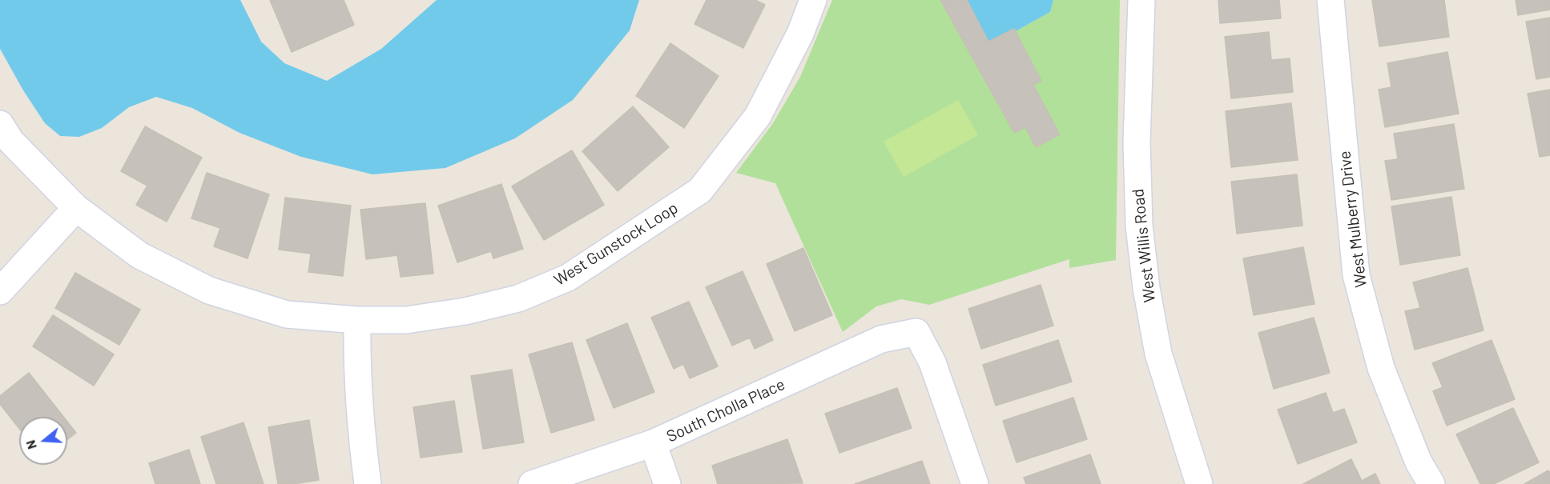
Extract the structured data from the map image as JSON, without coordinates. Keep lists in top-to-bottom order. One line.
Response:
{"streets":{"street":["West Mulberry Drive","West Gunstock Loop","West Willis Road","South Cholla Place"]},"north":"left"}
